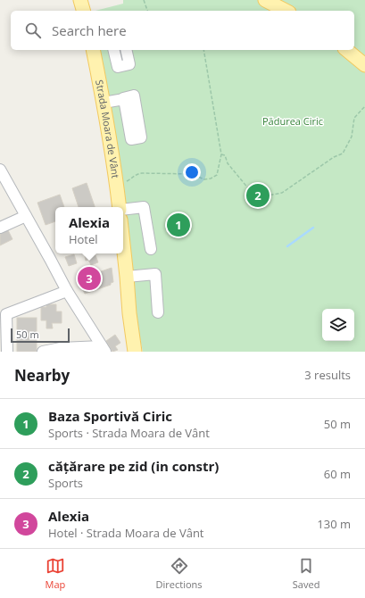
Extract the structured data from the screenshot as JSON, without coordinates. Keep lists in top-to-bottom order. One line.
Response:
{"streets":{"main road":["Strada Moara de Vânt"]},"parks":["Pădurea Ciric"],"scale_bar":"50 m","page":{"search":"Search here","pins":["2","1","3"],"popup":["Alexia","Hotel"],"scale":"50 m","heading":["Nearby","3 results"],"list":[{"mark":"1","name":"Baza Sportivă Ciric","note":"Sports · Strada Moara de Vânt","value":"50 m"},{"mark":"2","name":"cățărare pe zid (in constr)","note":"Sports","value":"60 m"},{"mark":"3","name":"Alexia","note":"Hotel · Strada Moara de Vânt","value":"130 m"}],"nav":["Map","Directions","Saved"]}}
